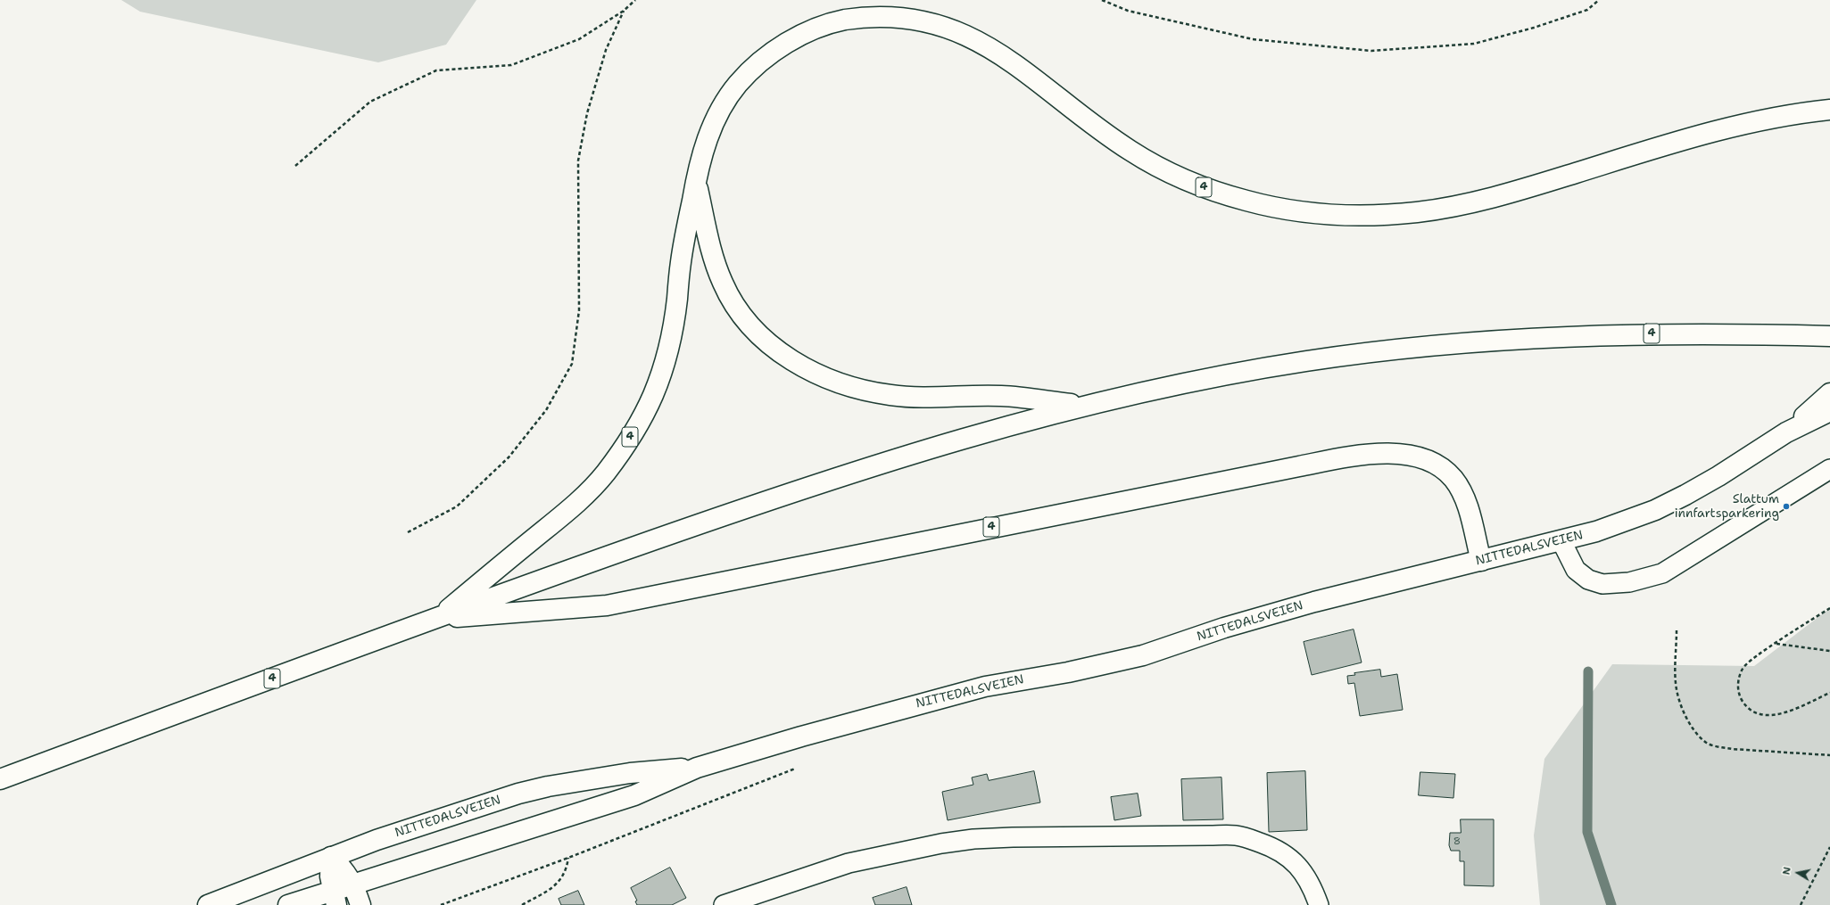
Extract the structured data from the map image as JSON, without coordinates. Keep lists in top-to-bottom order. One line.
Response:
{"streets":{"main road":["4","NITTEDALSVEIEN"]},"crossings":[["4","NITTEDALSVEIEN"]],"places":["Slattum innfartsparkering"],"house_numbers":["8"],"north":"left"}
